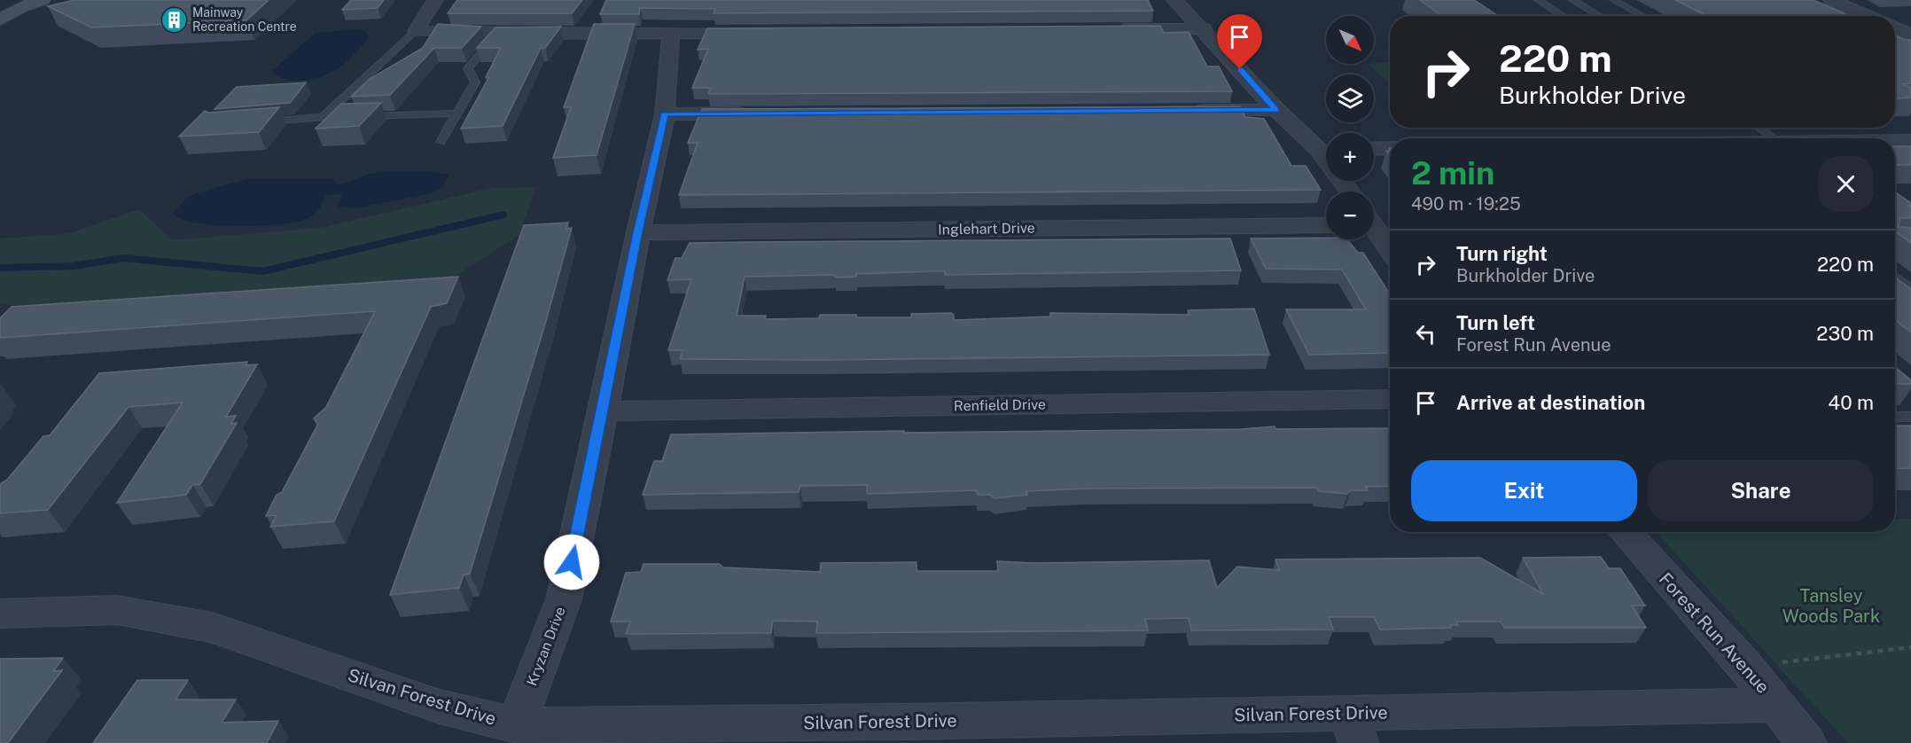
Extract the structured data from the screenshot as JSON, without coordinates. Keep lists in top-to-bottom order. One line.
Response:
{"streets":{"street":["Inglehart Drive","Renfield Drive","Forest Run Avenue","Kryzan Drive","Silvan Forest Drive"]},"crossings":[["Inglehart Drive","Kryzan Drive"],["Renfield Drive","Kryzan Drive"],["Forest Run Avenue","Silvan Forest Drive"],["Kryzan Drive","Silvan Forest Drive"]],"parks":["Tansley Woods Park"],"places":{"building":["Mainway Recreation Centre"]},"north":"bottom right","page":{"map_buttons":["+","−"],"turn":["220 m","Burkholder Drive"],"heading":["2 min","490 m · 19:25"],"list":[{"name":"Turn right","note":"Burkholder Drive","value":"220 m"},{"name":"Turn left","note":"Forest Run Avenue","value":"230 m"},{"name":"Arrive at destination","value":"40 m"}],"buttons":["Exit","Share"]}}
